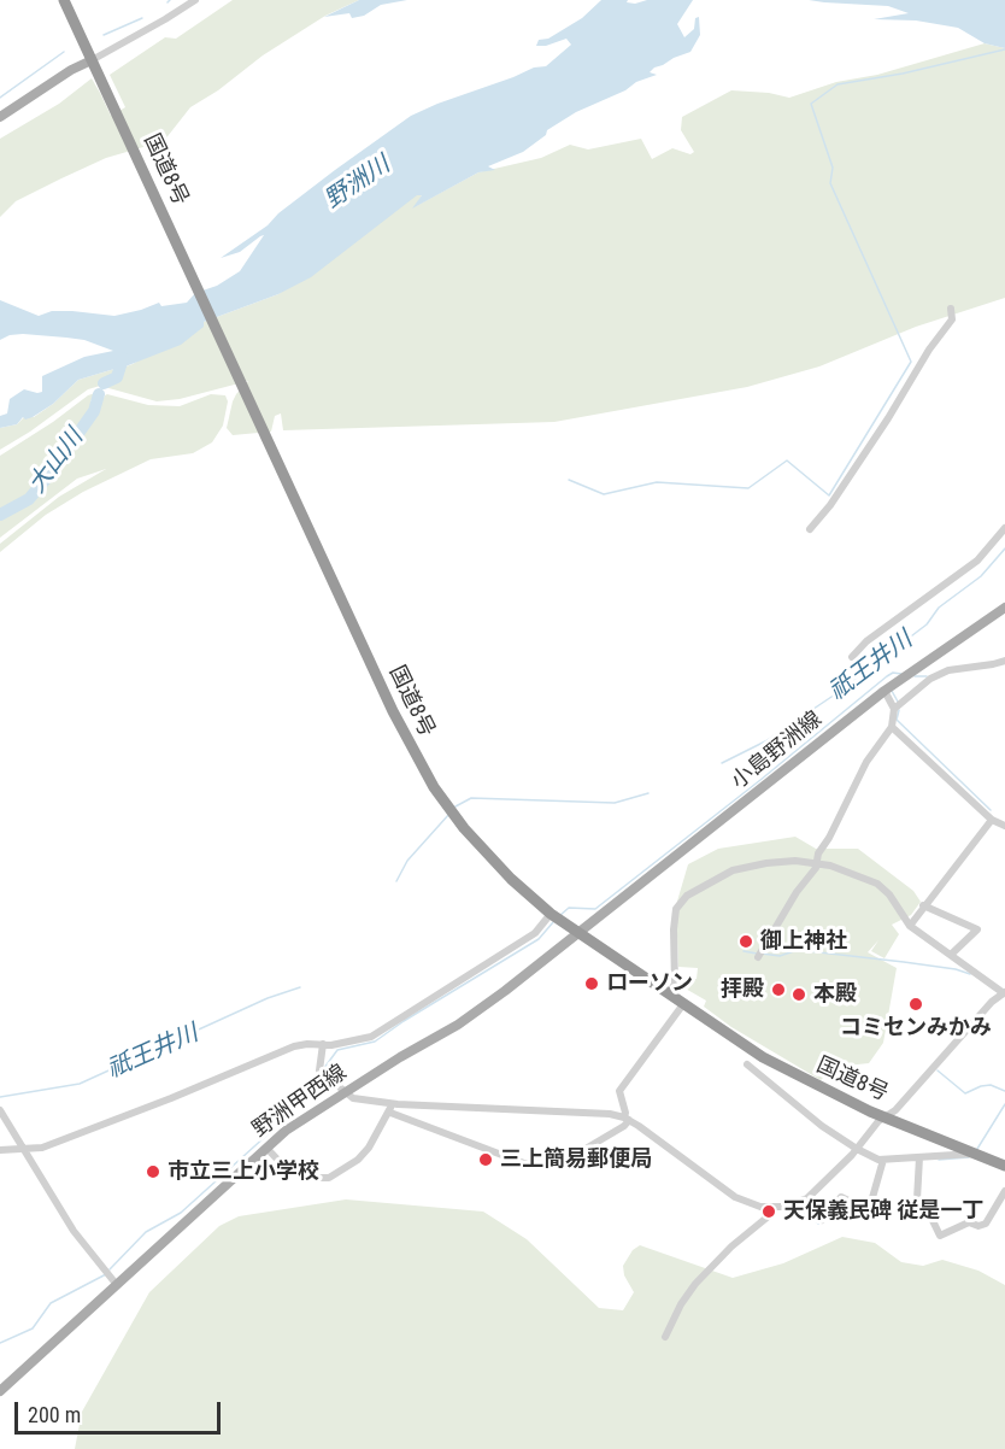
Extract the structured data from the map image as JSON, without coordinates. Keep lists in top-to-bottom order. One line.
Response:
{"streets":{"highway":["国道8号"],"main road":["小島野洲線","野洲甲西線"]},"crossings":[["国道8号","小島野洲線"],["国道8号","野洲甲西線"],["小島野洲線","野洲甲西線"]],"water":["野洲川","大山川","祇王井川"],"places":["御上神社","ローソン","拝殿","本殿","コミセンみかみ","三上簡易郵便局","市立三上小学校","天保義民碑 従是一丁"],"scale_bar":"200 m"}
